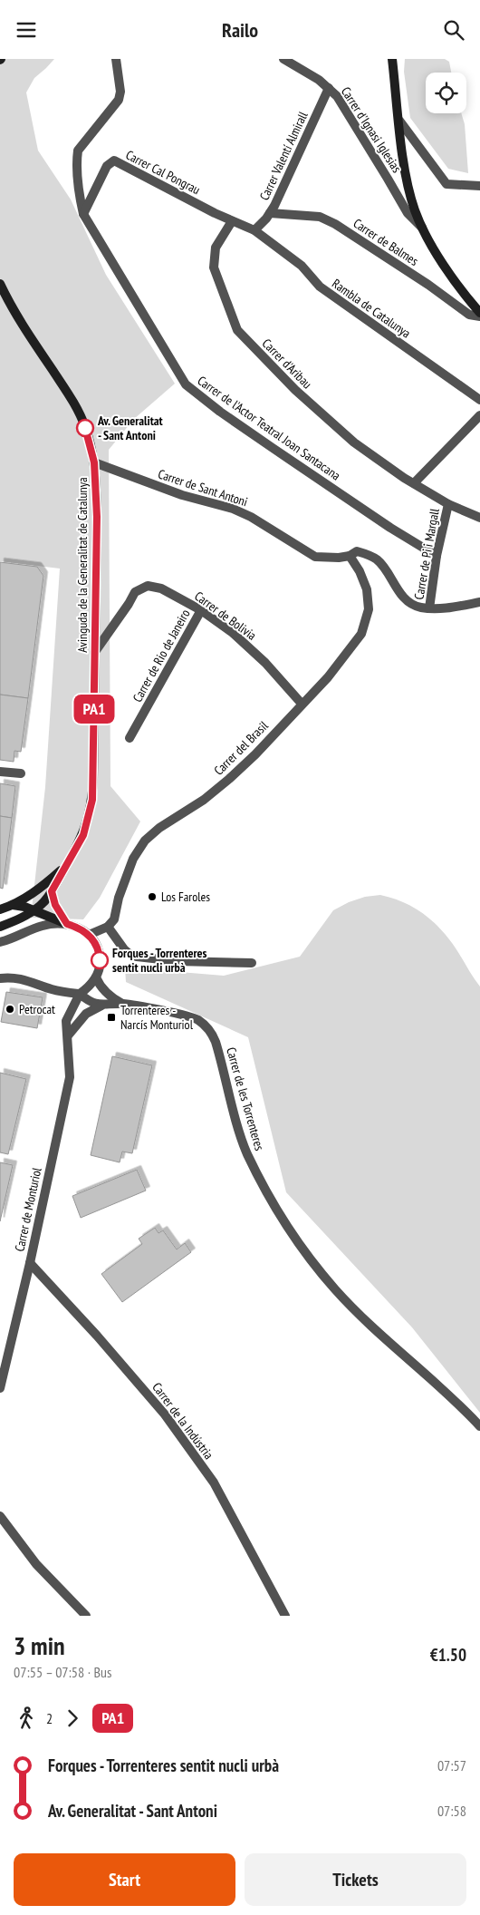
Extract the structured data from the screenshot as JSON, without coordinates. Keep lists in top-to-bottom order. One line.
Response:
{"streets":{"street":["Carrer d'Ignasi Iglesias","Carrer Valentí Almirall","Carrer Cal Pongrau","Carrer de Balmes","Rambla de Catalunya","Carrer d'Aribau","Carrer de l'Actor Teatral Joan Santacana","Carrer de Sant Antoni","Carrer de Pi i Margall","Avinguda de la Generalitat de Catalunya","Carrer de Bolivia","Carrer de Rio de Janeiro","Carrer del Brasil","Carrer de les Torrenteres","Carrer de Monturiol","Carrer de la Indústria"]},"crossings":[["Carrer d'Ignasi Iglesias","Carrer Valentí Almirall"],["Carrer Valentí Almirall","Carrer de Balmes"],["Carrer Valentí Almirall","Rambla de Catalunya"],["Carrer Cal Pongrau","Carrer d'Aribau"],["Carrer Cal Pongrau","Carrer de l'Actor Teatral Joan Santacana"],["Carrer d'Aribau","Carrer de Pi i Margall"],["Carrer de l'Actor Teatral Joan Santacana","Carrer de Pi i Margall"],["Carrer de Sant Antoni","Carrer de Pi i Margall"],["Carrer de Sant Antoni","Avinguda de la Generalitat de Catalunya"],["Carrer de Sant Antoni","Carrer del Brasil"],["Avinguda de la Generalitat de Catalunya","Carrer de Bolivia"],["Carrer de Bolivia","Carrer de Rio de Janeiro"],["Carrer de Bolivia","Carrer del Brasil"],["Carrer de les Torrenteres","Carrer de Monturiol"],["Carrer de Monturiol","Carrer de la Indústria"]],"places":{"other":["Av. Generalitat - Sant Antoni","Los Faroles","Forques - Torrenteres sentit nucli urbà","Petrocat"],"transit":["Torrenteres - Narcís Monturiol"]},"lines":["bus line PA1"],"page":{"header":"Railo","on_map":"PA1","heading":["3 min","07:55 – 07:58 · Bus","€1.50"],"legs":["2","PA1"],"list":[{"name":"Forques - Torrenteres sentit nucli urbà","value":"07:57"},{"name":"Av. Generalitat - Sant Antoni","value":"07:58"}],"buttons":["Start","Tickets"]}}
